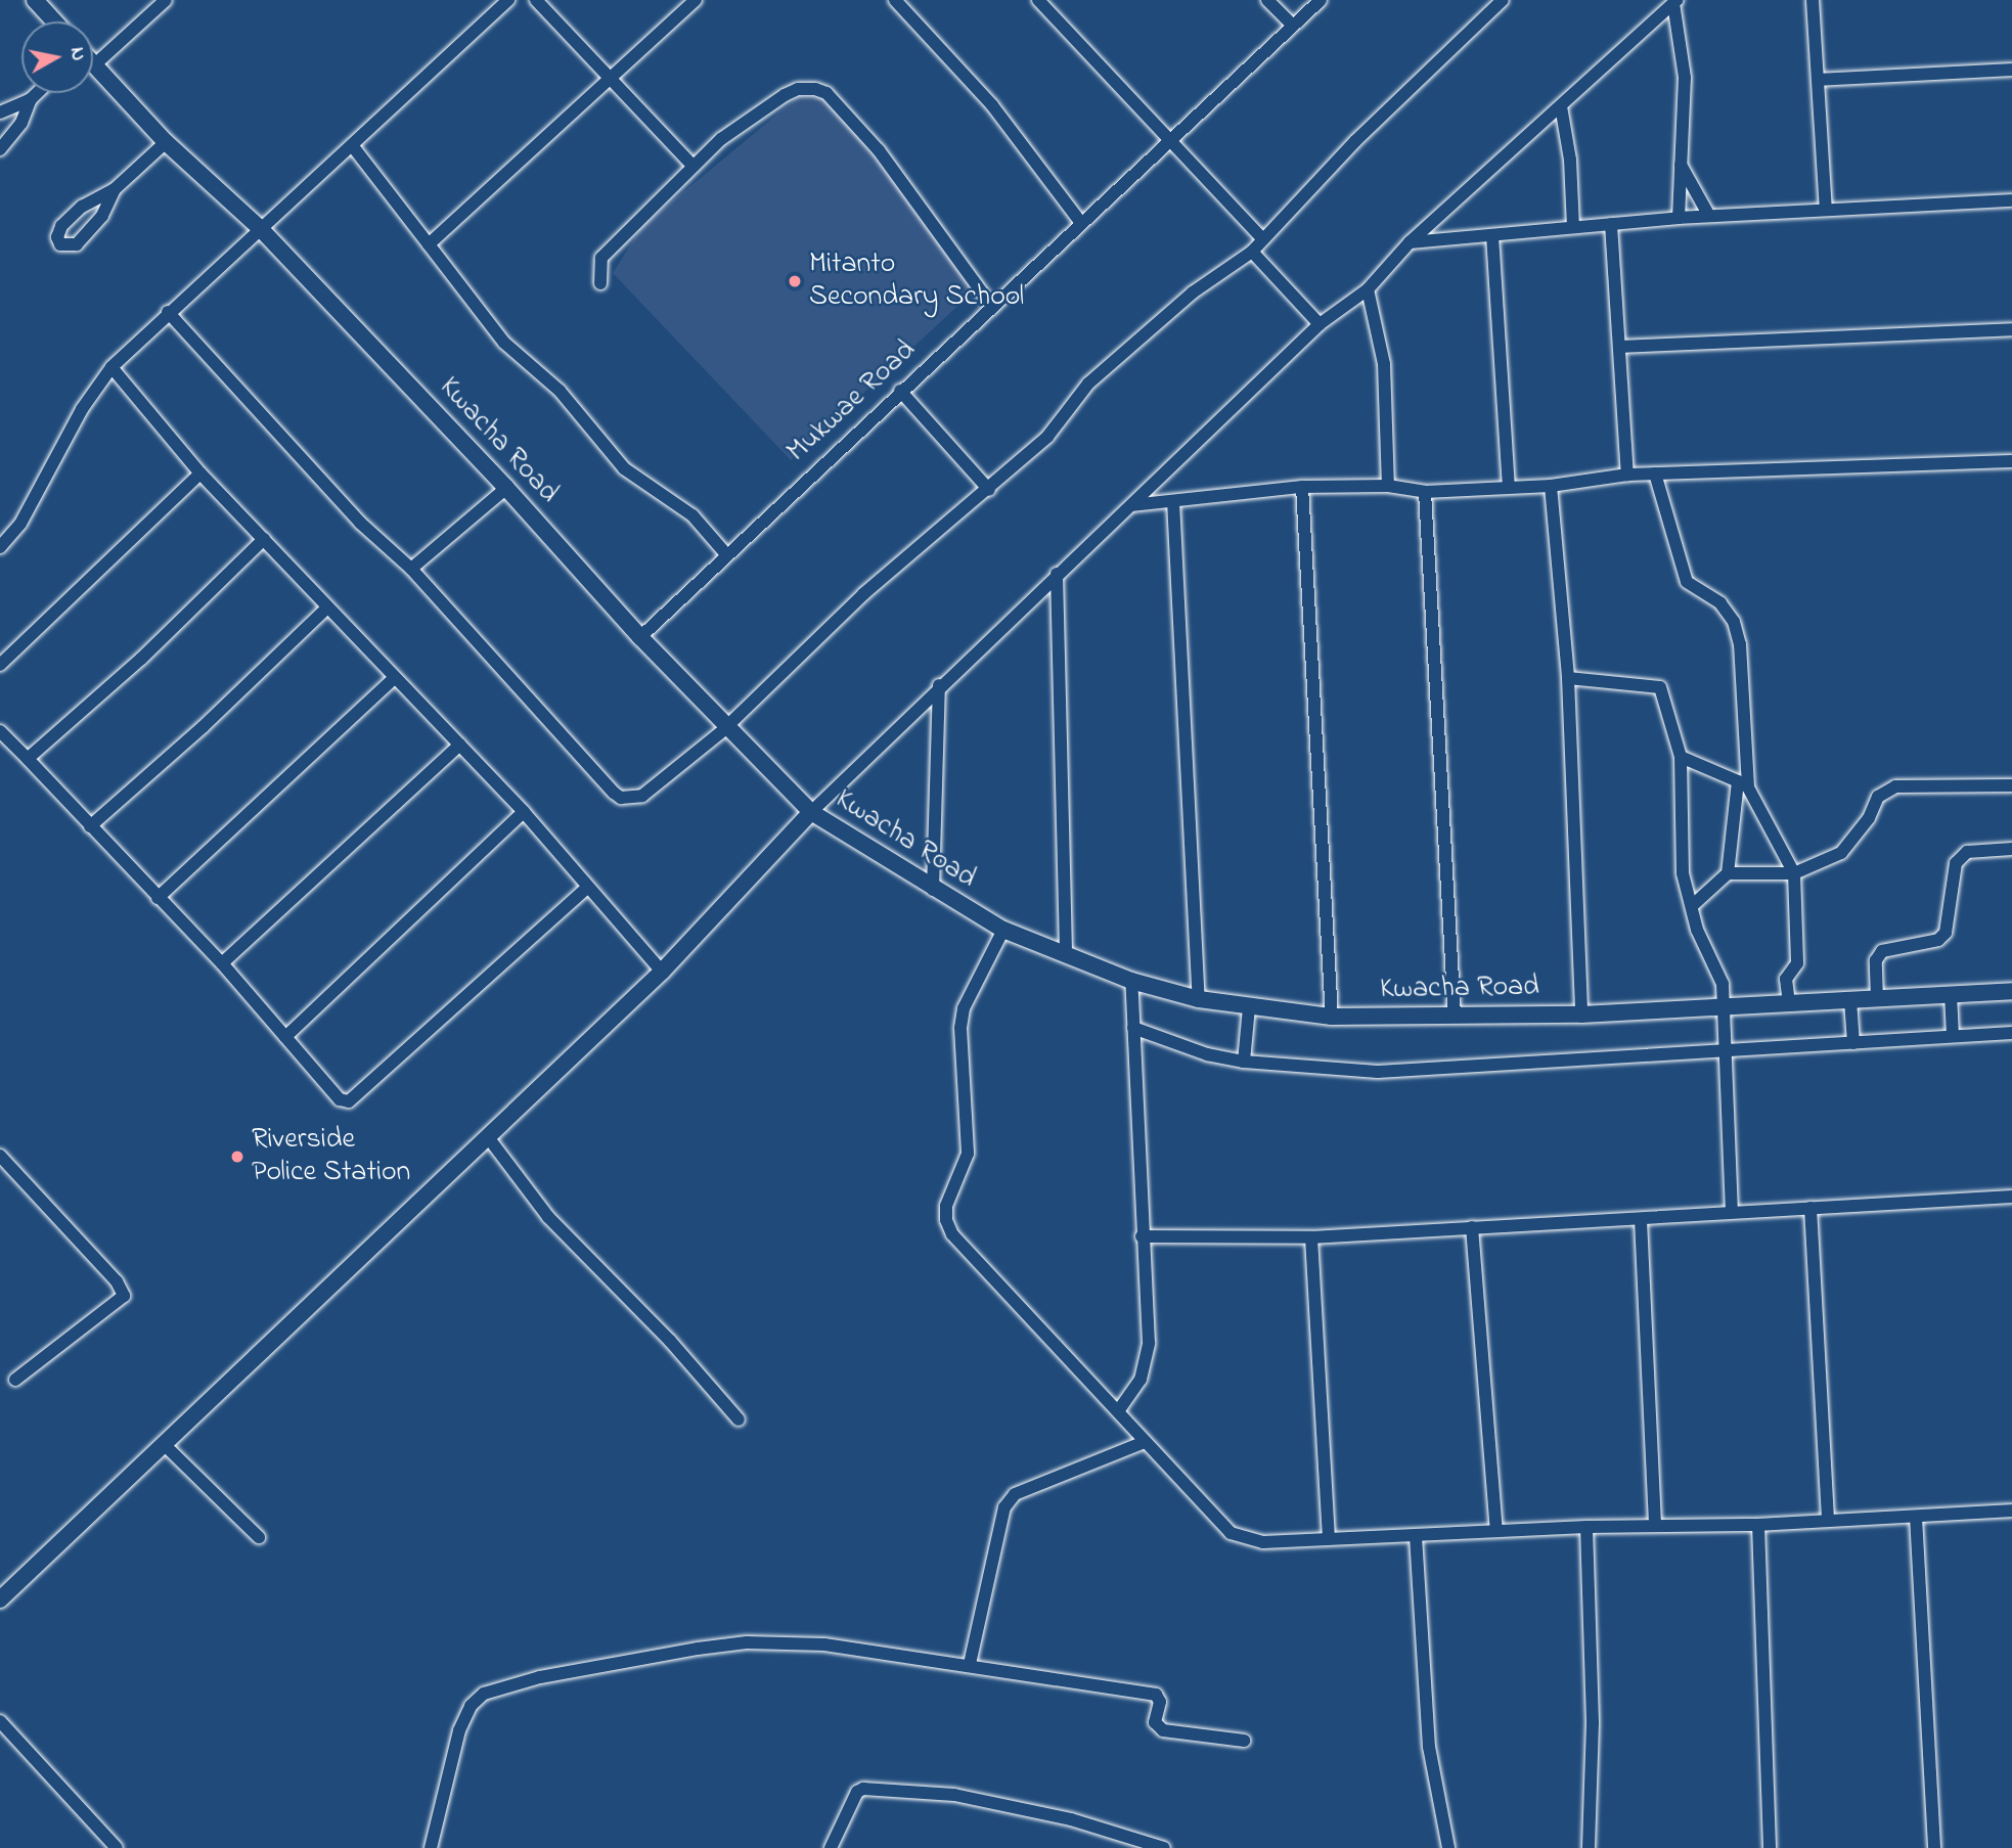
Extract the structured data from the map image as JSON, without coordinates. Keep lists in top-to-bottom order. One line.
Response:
{"streets":{"main road":["Kwacha Road"],"street":["Mukwae Road"]},"crossings":[["Mukwae Road","Kwacha Road"]],"places":["Mitanto Secondary School","Riverside Police Station"],"north":"right"}
